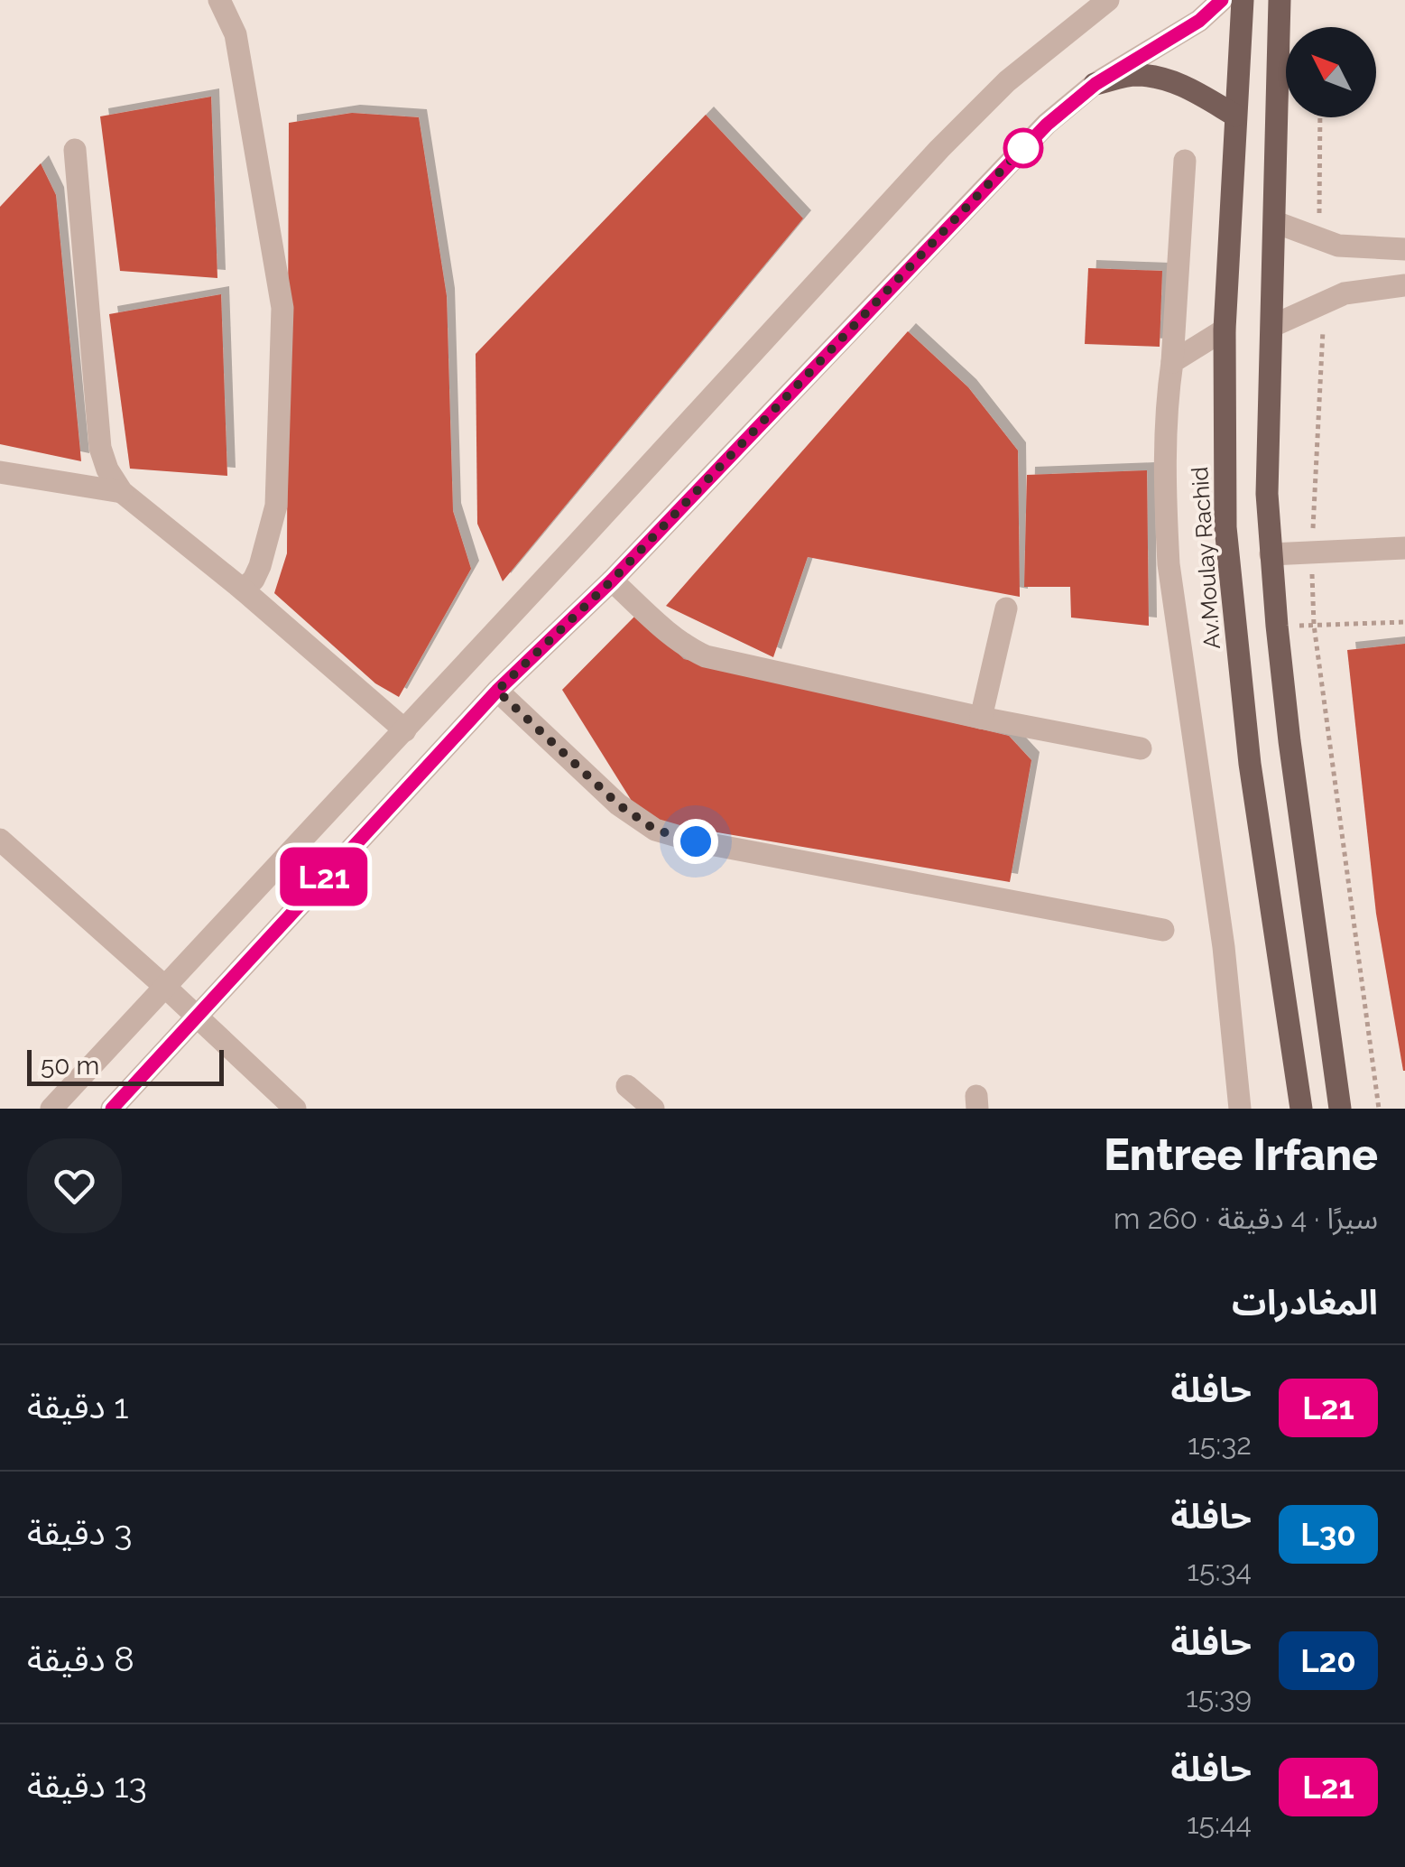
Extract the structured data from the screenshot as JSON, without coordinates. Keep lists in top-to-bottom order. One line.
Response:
{"streets":{"main road":["Av.Moulay Rachid"]},"lines":["bus line L21"],"scale_bar":"50 m","north":"top left","page":{"on_map":"L21","scale":"50 m","heading":[["Entree Irfane","سيرًا · 4 دقيقة · 260 m"],"المغادرات"],"list":[{"mark":"L21","name":"حافلة","note":"15:32","value":"1 دقيقة"},{"mark":"L30","name":"حافلة","note":"15:34","value":"3 دقيقة"},{"mark":"L20","name":"حافلة","note":"15:39","value":"8 دقيقة"},{"mark":"L21","name":"حافلة","note":"15:44","value":"13 دقيقة"}]}}
